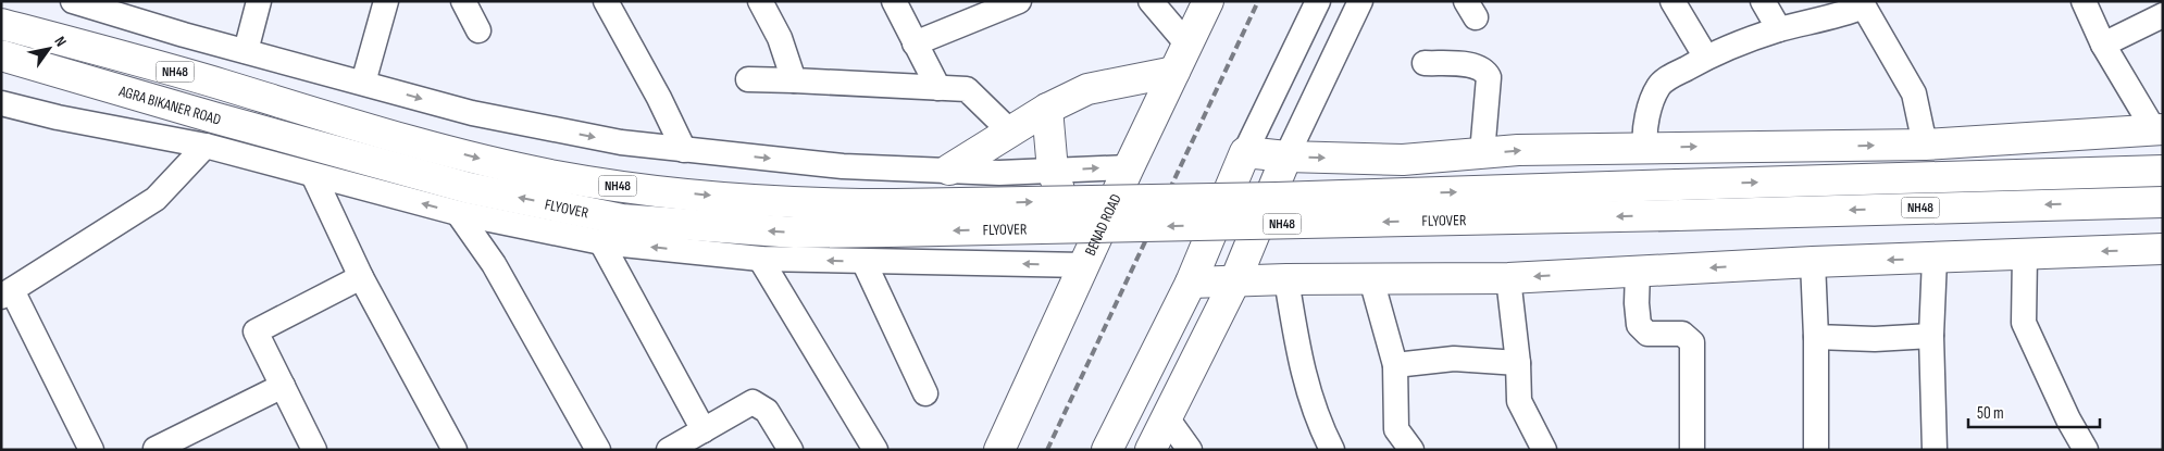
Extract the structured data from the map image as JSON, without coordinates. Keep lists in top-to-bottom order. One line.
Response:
{"streets":{"main road":["NH48","AGRA BIKANER ROAD","FLYOVER","BENAD ROAD"]},"crossings":[["AGRA BIKANER ROAD","FLYOVER"]],"scale_bar":"50 m","north":"top right"}
